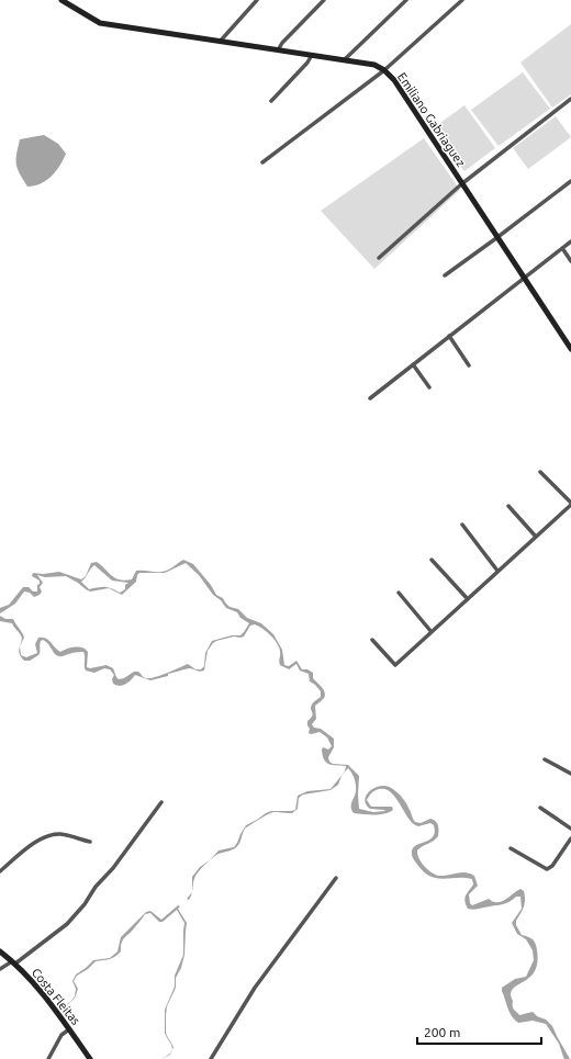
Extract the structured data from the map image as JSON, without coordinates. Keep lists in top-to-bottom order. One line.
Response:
{"streets":{"main road":["Emiliano Gabriaguez","Costa Fleitas"]},"scale_bar":"200 m"}
